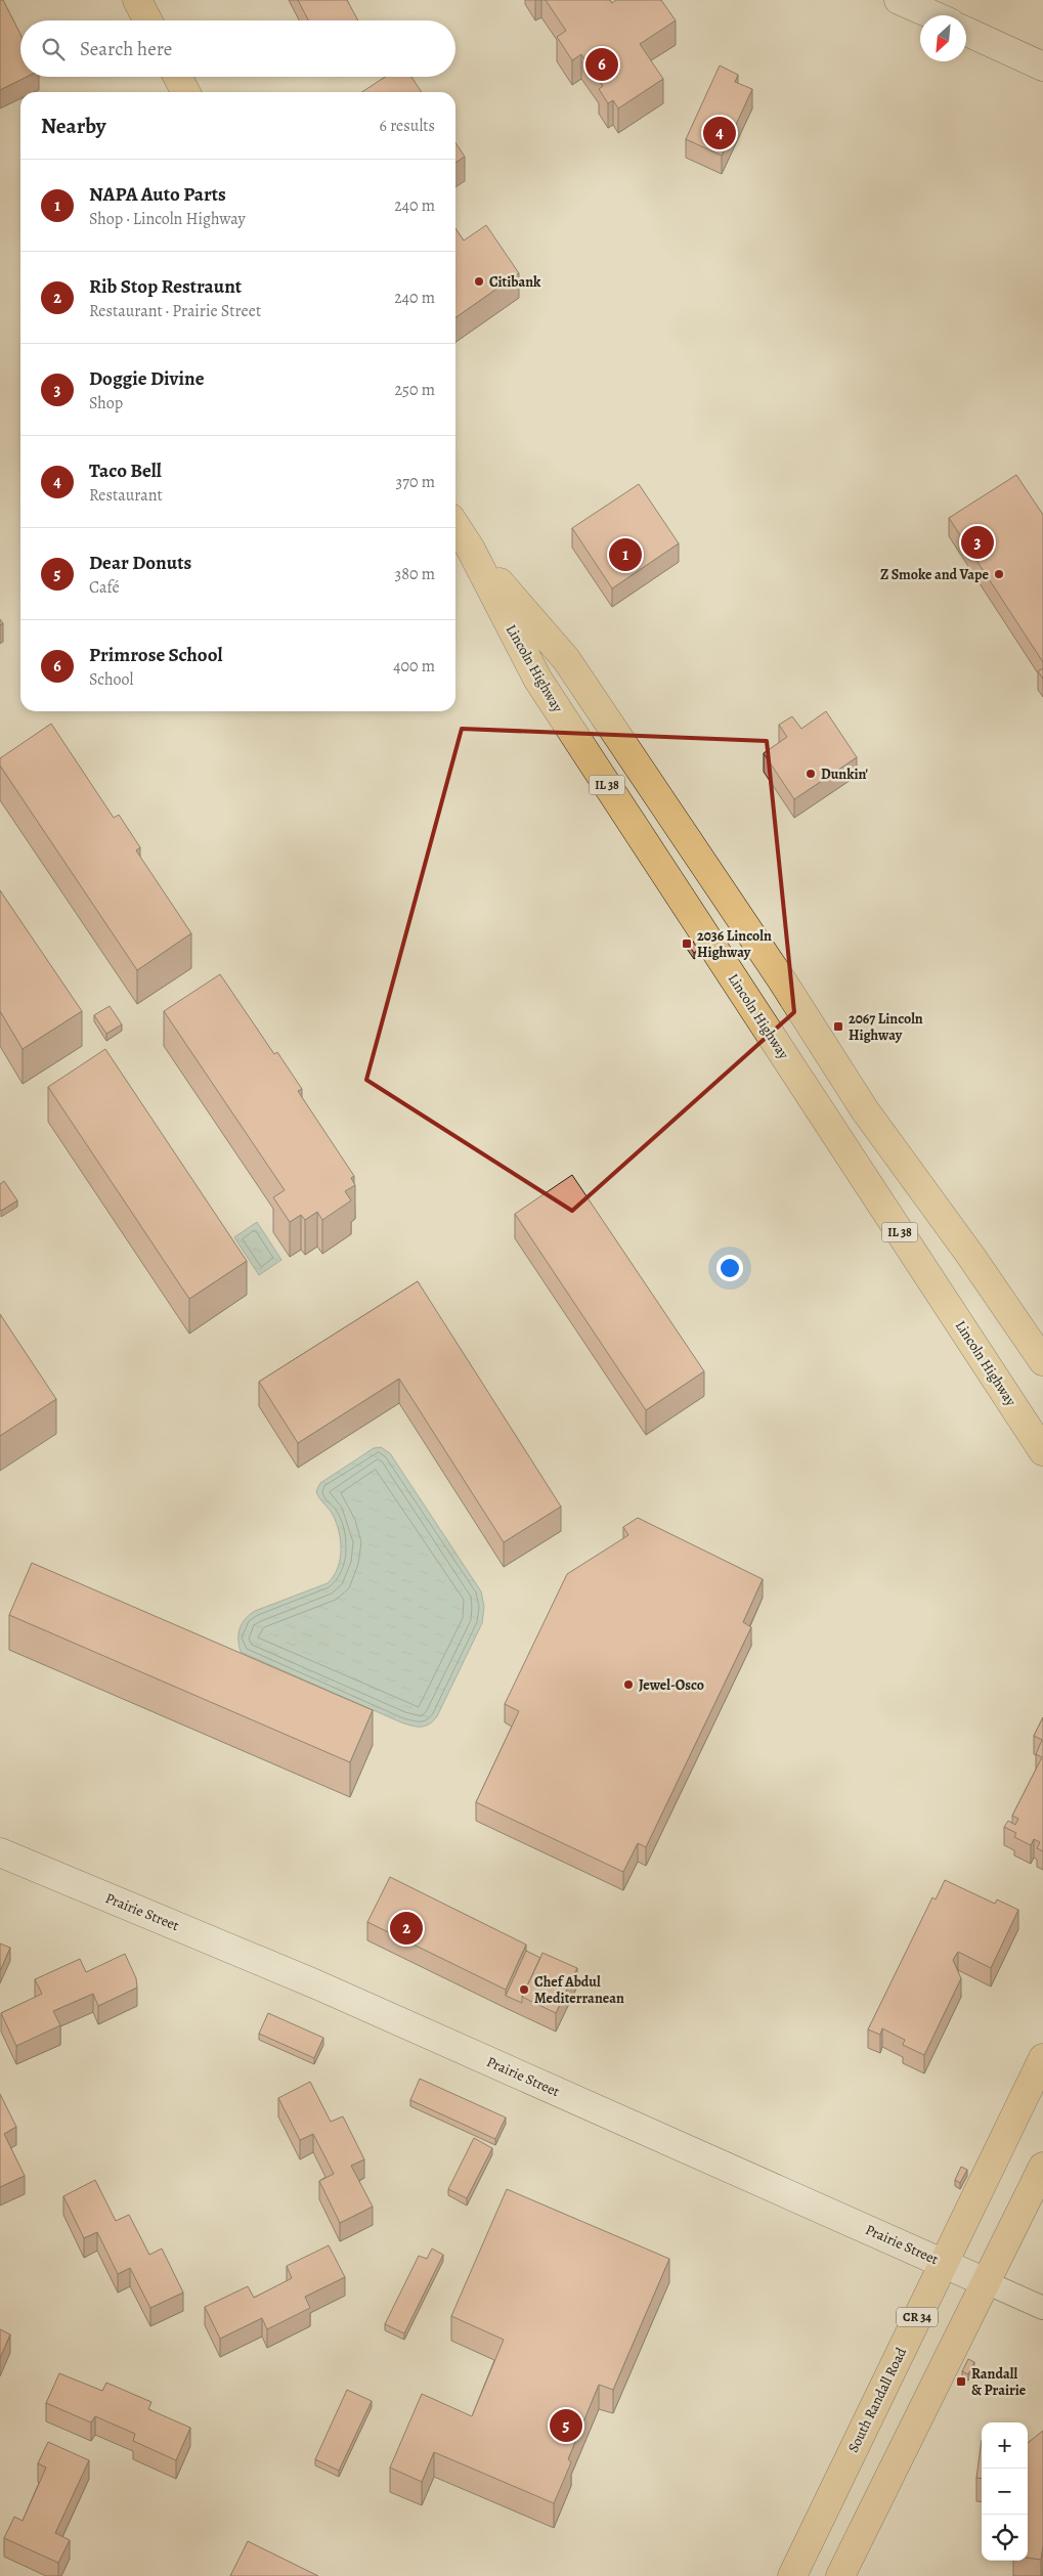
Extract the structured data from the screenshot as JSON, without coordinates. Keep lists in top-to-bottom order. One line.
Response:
{"streets":{"main road":["Lincoln Highway","IL 38","CR 34","South Randall Road"],"street":["Prairie Street"]},"crossings":[["Prairie Street","South Randall Road"]],"places":{"other":["Citibank","Z Smoke and Vape","Dunkin'","Jewel-Osco","Chef Abdul Mediterranean"],"transit":["2036 Lincoln Highway","2067 Lincoln Highway","Randall & Prairie"]},"north":"bottom left","page":{"search":"Search here","pins":["6","4","3","1","2","5"],"heading":["Nearby","6 results"],"list":[{"mark":"1","name":"NAPA Auto Parts","note":"Shop · Lincoln Highway","value":"240 m"},{"mark":"2","name":"Rib Stop Restraunt","note":"Restaurant · Prairie Street","value":"240 m"},{"mark":"3","name":"Doggie Divine","note":"Shop","value":"250 m"},{"mark":"4","name":"Taco Bell","note":"Restaurant","value":"370 m"},{"mark":"5","name":"Dear Donuts","note":"Café","value":"380 m"},{"mark":"6","name":"Primrose School","note":"School","value":"400 m"}],"map_buttons":["+","−"]}}
